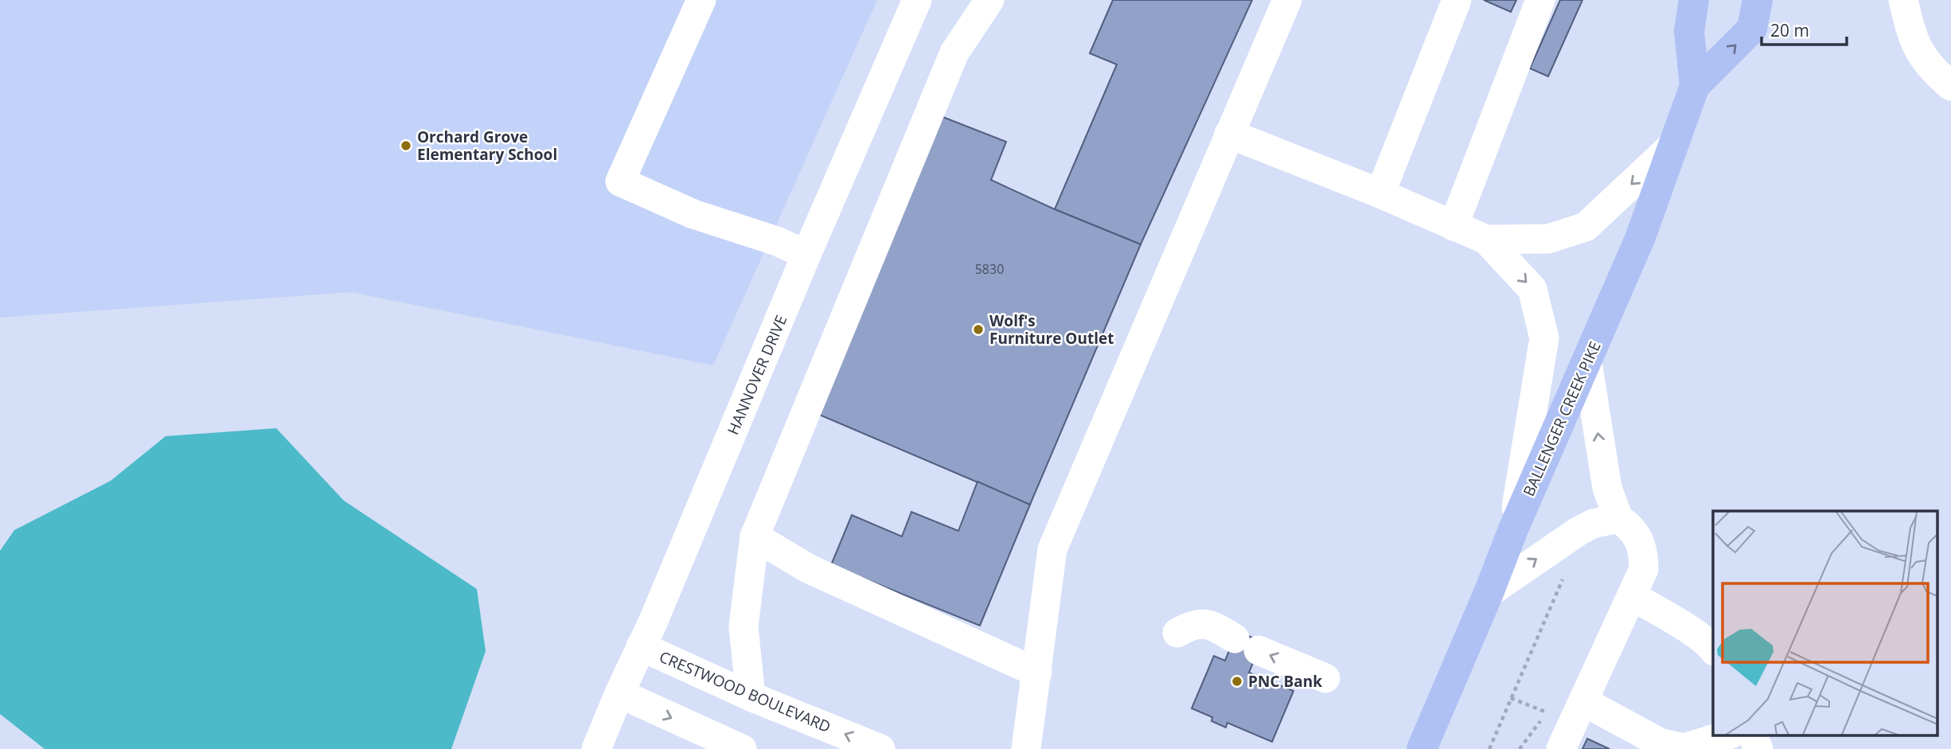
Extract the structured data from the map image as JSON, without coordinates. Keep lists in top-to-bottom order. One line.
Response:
{"streets":{"main road":["BALLENGER CREEK PIKE"],"street":["HANNOVER DRIVE","CRESTWOOD BOULEVARD"]},"crossings":[["HANNOVER DRIVE","CRESTWOOD BOULEVARD"]],"places":["Orchard Grove Elementary School","Wolf's Furniture Outlet","PNC Bank"],"house_numbers":["5830"],"scale_bar":"20 m"}
